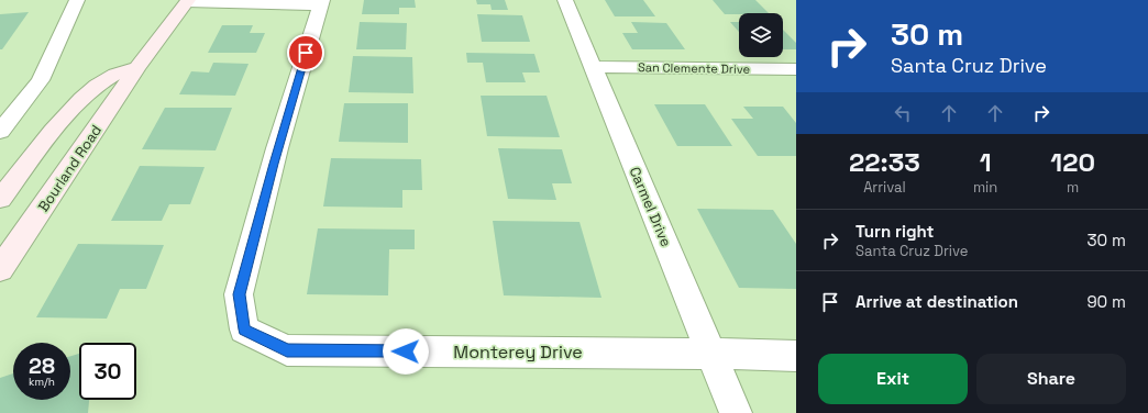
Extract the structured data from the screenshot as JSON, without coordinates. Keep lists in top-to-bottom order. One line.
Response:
{"streets":{"main road":["Bourland Road"],"street":["San Clemente Drive","Carmel Drive","Monterey Drive"]},"crossings":[["San Clemente Drive","Carmel Drive"],["Carmel Drive","Monterey Drive"]],"page":{"turn":["30 m","Santa Cruz Drive"],"eta":["22:33","Arrival","1","min","120","m"],"list":[{"name":"Turn right","note":"Santa Cruz Drive","value":"30 m"},{"name":"Arrive at destination","value":"90 m"}],"speed":"28 km/h","limit":"30","buttons":["Exit","Share"]}}
